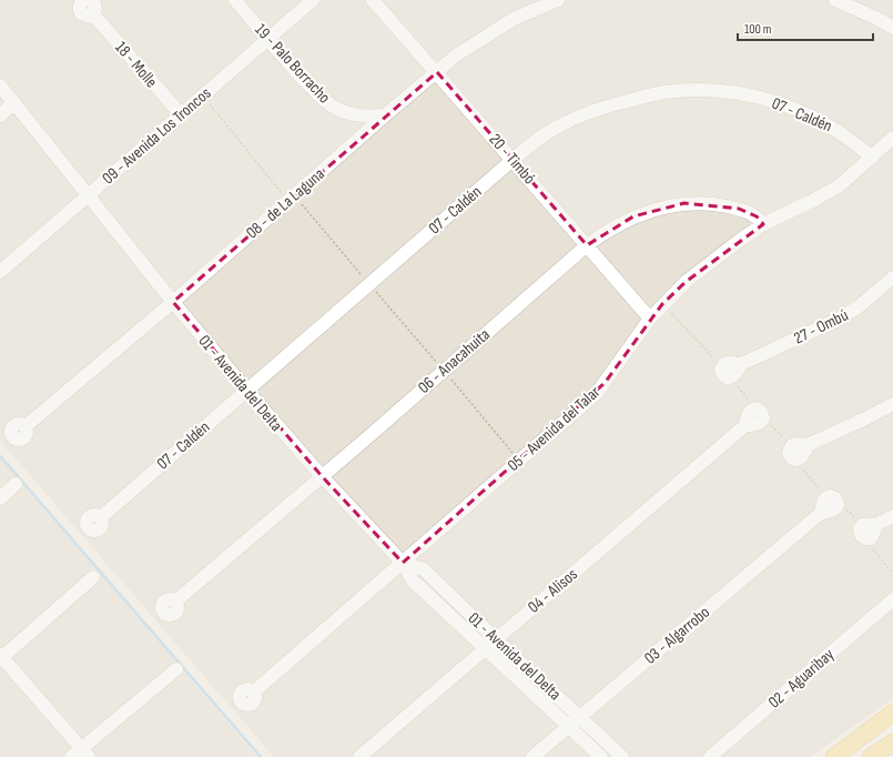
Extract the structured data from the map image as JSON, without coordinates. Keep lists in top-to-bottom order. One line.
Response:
{"streets":{"street":["19 - Palo Borracho","18 - Molle","07 - Caldén","09 - Avenida Los Troncos","20 - Timbó","08 - de La Laguna","27 - Ombú","06 - Anacahuita","01 - Avenida del Delta","05 - Avenida del Talar","04 - Alisos","03 - Algarrobo","02 - Aguaribay"]},"crossings":[["19 - Palo Borracho","09 - Avenida Los Troncos"],["19 - Palo Borracho","08 - de La Laguna"],["18 - Molle","09 - Avenida Los Troncos"],["07 - Caldén","20 - Timbó"],["07 - Caldén","01 - Avenida del Delta"],["07 - Caldén","05 - Avenida del Talar"],["09 - Avenida Los Troncos","01 - Avenida del Delta"],["20 - Timbó","08 - de La Laguna"],["20 - Timbó","06 - Anacahuita"],["20 - Timbó","05 - Avenida del Talar"],["08 - de La Laguna","01 - Avenida del Delta"],["06 - Anacahuita","01 - Avenida del Delta"],["06 - Anacahuita","05 - Avenida del Talar"],["01 - Avenida del Delta","05 - Avenida del Talar"],["01 - Avenida del Delta","04 - Alisos"],["01 - Avenida del Delta","03 - Algarrobo"]],"scale_bar":"100 m"}
